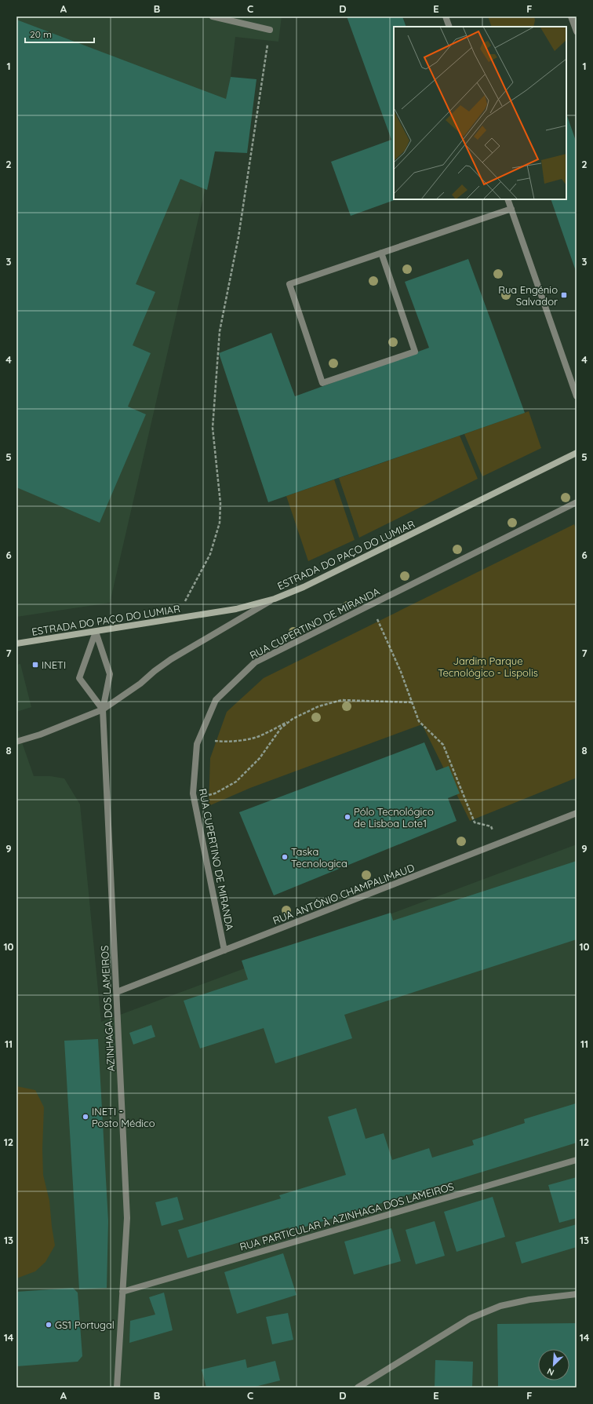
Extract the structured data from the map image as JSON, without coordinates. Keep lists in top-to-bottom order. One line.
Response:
{"streets":{"street":["ESTRADA DO PAÇO DO LUMIAR","RUA CUPERTINO DE MIRANDA","RUA ANTÓNIO CHAMPALIMAUD","AZINHAGA DOS LAMEIROS","RUA PARTICULAR À AZINHAGA DOS LAMEIROS"]},"crossings":[["ESTRADA DO PAÇO DO LUMIAR","AZINHAGA DOS LAMEIROS"],["RUA CUPERTINO DE MIRANDA","RUA ANTÓNIO CHAMPALIMAUD"],["RUA ANTÓNIO CHAMPALIMAUD","AZINHAGA DOS LAMEIROS"],["AZINHAGA DOS LAMEIROS","RUA PARTICULAR À AZINHAGA DOS LAMEIROS"]],"parks":["Jardim Parque Tecnológico - Lispolis"],"places":{"transit":["Rua Engénio Salvador","INETI"],"other":["Pólo Tecnológico de Lisboa Lote1","Taska Tecnologica","INETI - Posto Médico","GS1 Portugal"]},"scale_bar":"20 m","north":"bottom left","grid":{"columns":["A","B","C","D","E","F"],"rows":["1","2","3","4","5","6","7","8","9","10","11","12","13","14"]}}
